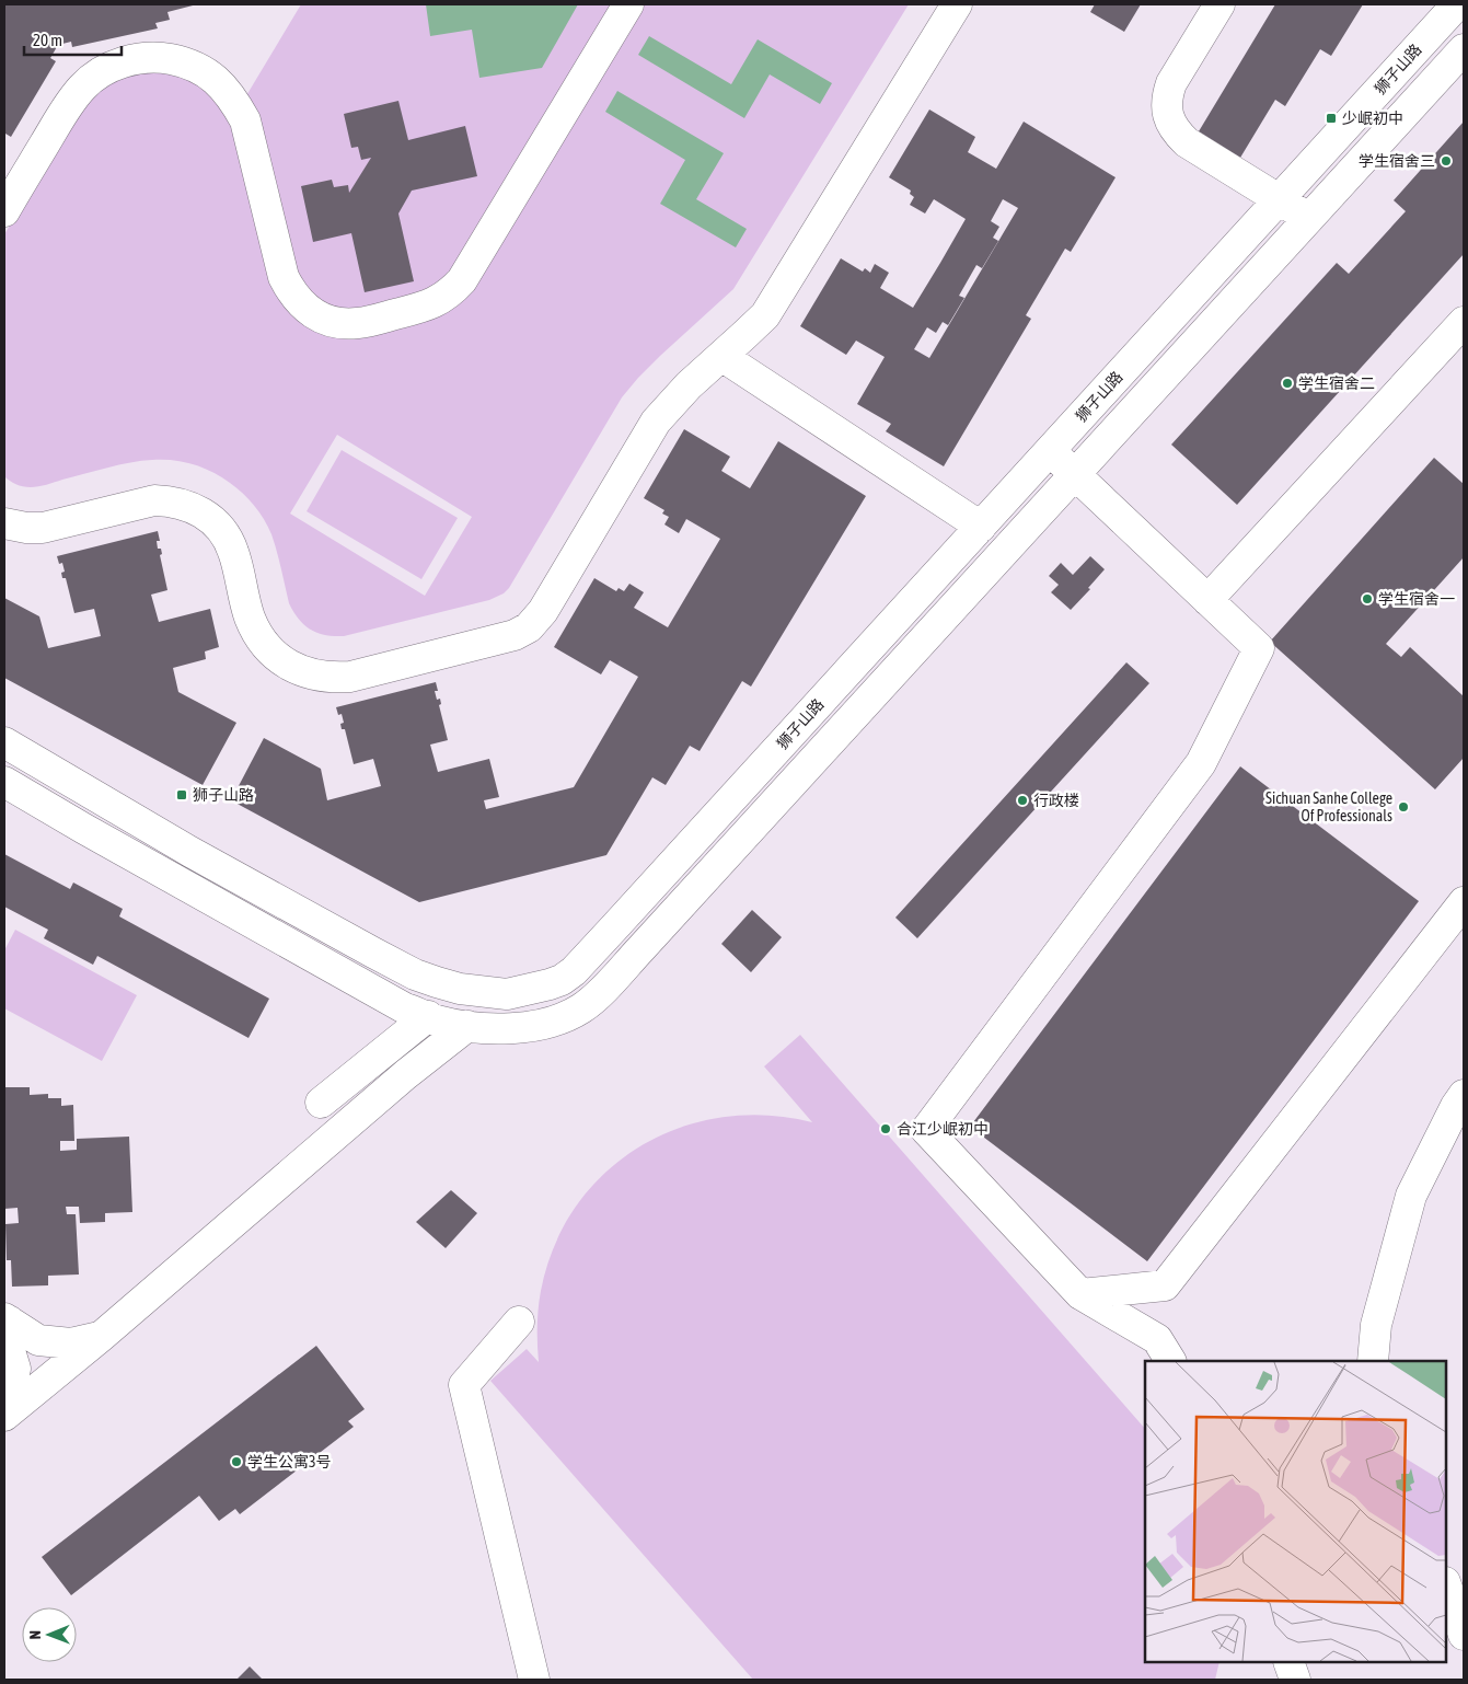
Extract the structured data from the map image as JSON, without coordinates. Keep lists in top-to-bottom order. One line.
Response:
{"streets":{"street":["狮子山路"]},"places":{"transit":["少岷初中","狮子山路"],"other":["学生宿舍三","学生宿舍二","学生宿舍一","行政楼","Sichuan Sanhe College Of Professionals","合江少岷初中","学生公寓3号"]},"scale_bar":"20 m","north":"left"}
